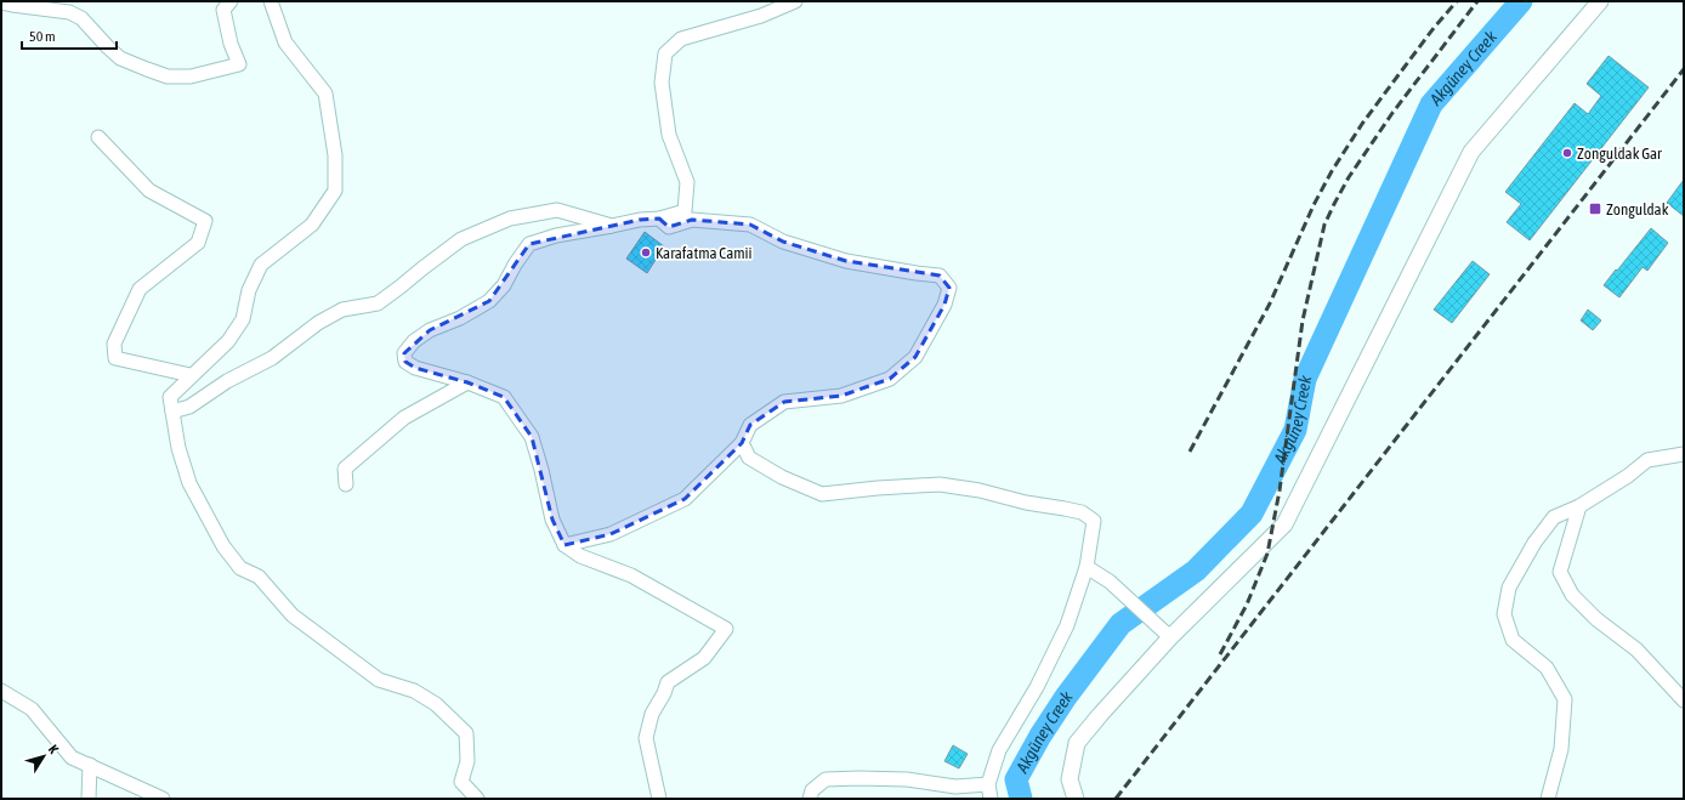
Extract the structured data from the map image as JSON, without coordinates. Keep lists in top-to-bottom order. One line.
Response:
{"water":["Akgüney Creek"],"places":{"other":["Zonguldak Gar","Karafatma Camii"],"transit":["Zonguldak"]},"scale_bar":"50 m","north":"top right"}
